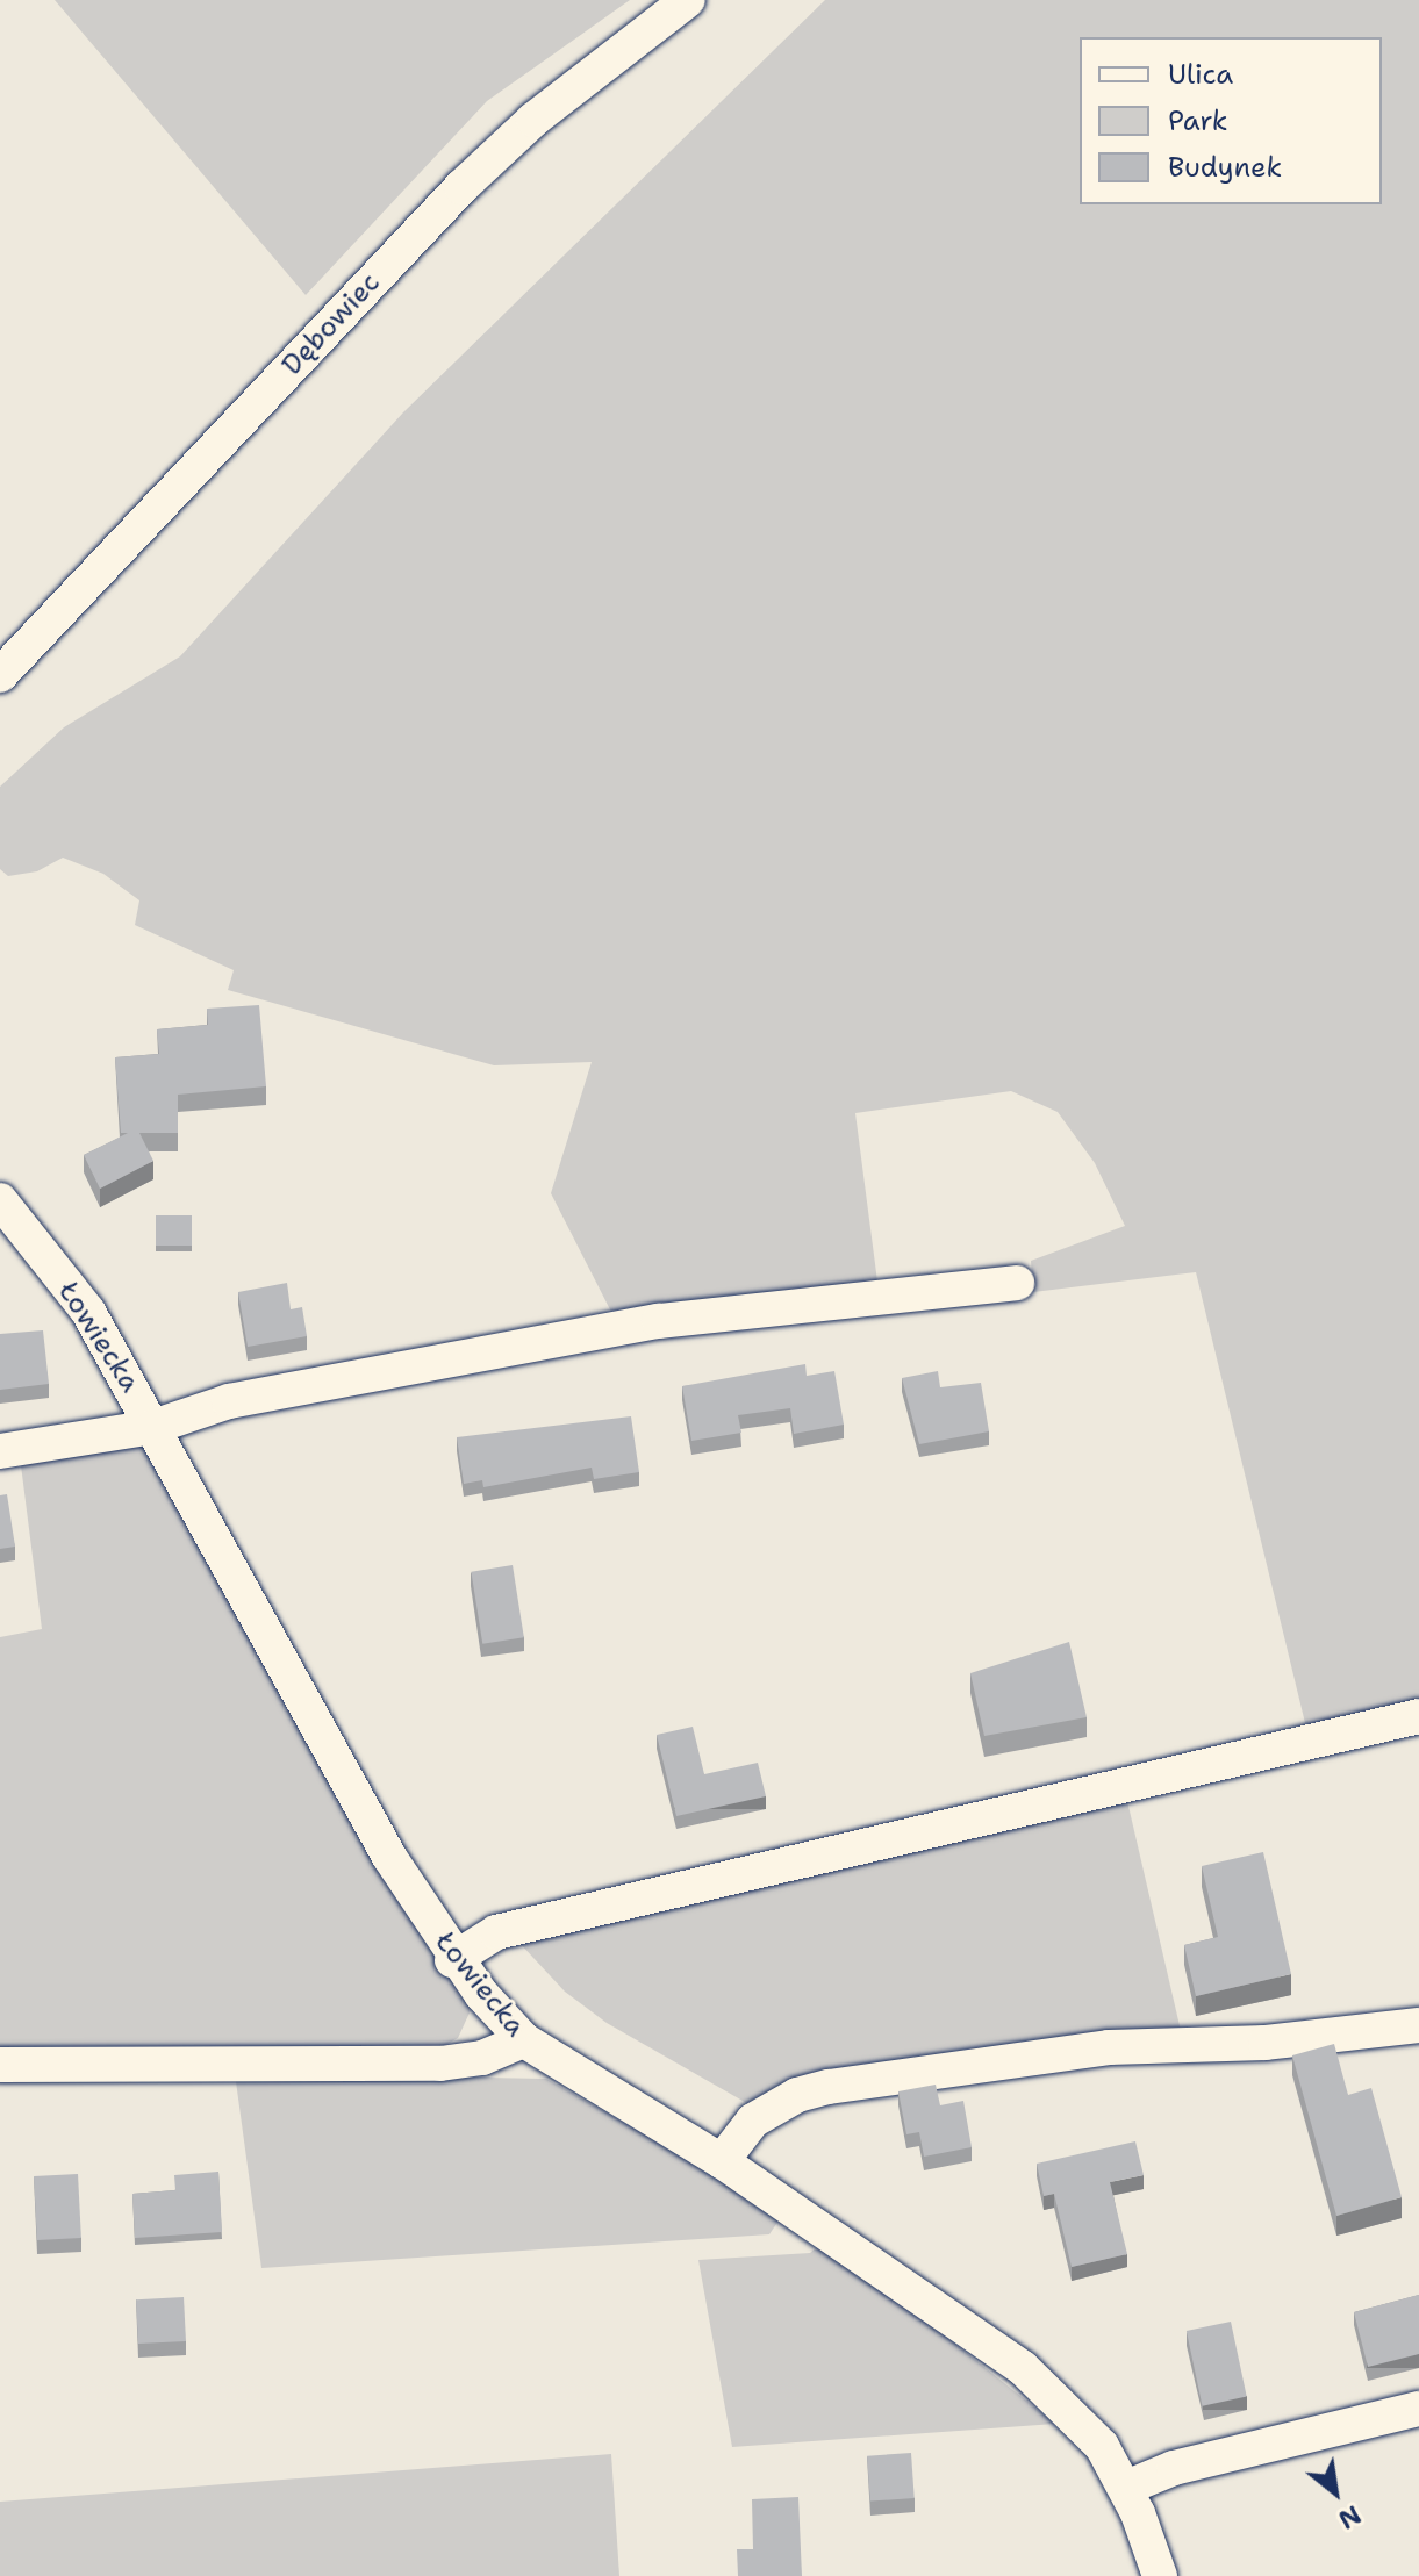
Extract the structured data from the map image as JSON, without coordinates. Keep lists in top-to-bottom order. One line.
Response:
{"streets":{"street":["Dębowiec","Łowiecka"]},"legend":["Ulica","Park","Budynek"],"north":"bottom right"}
